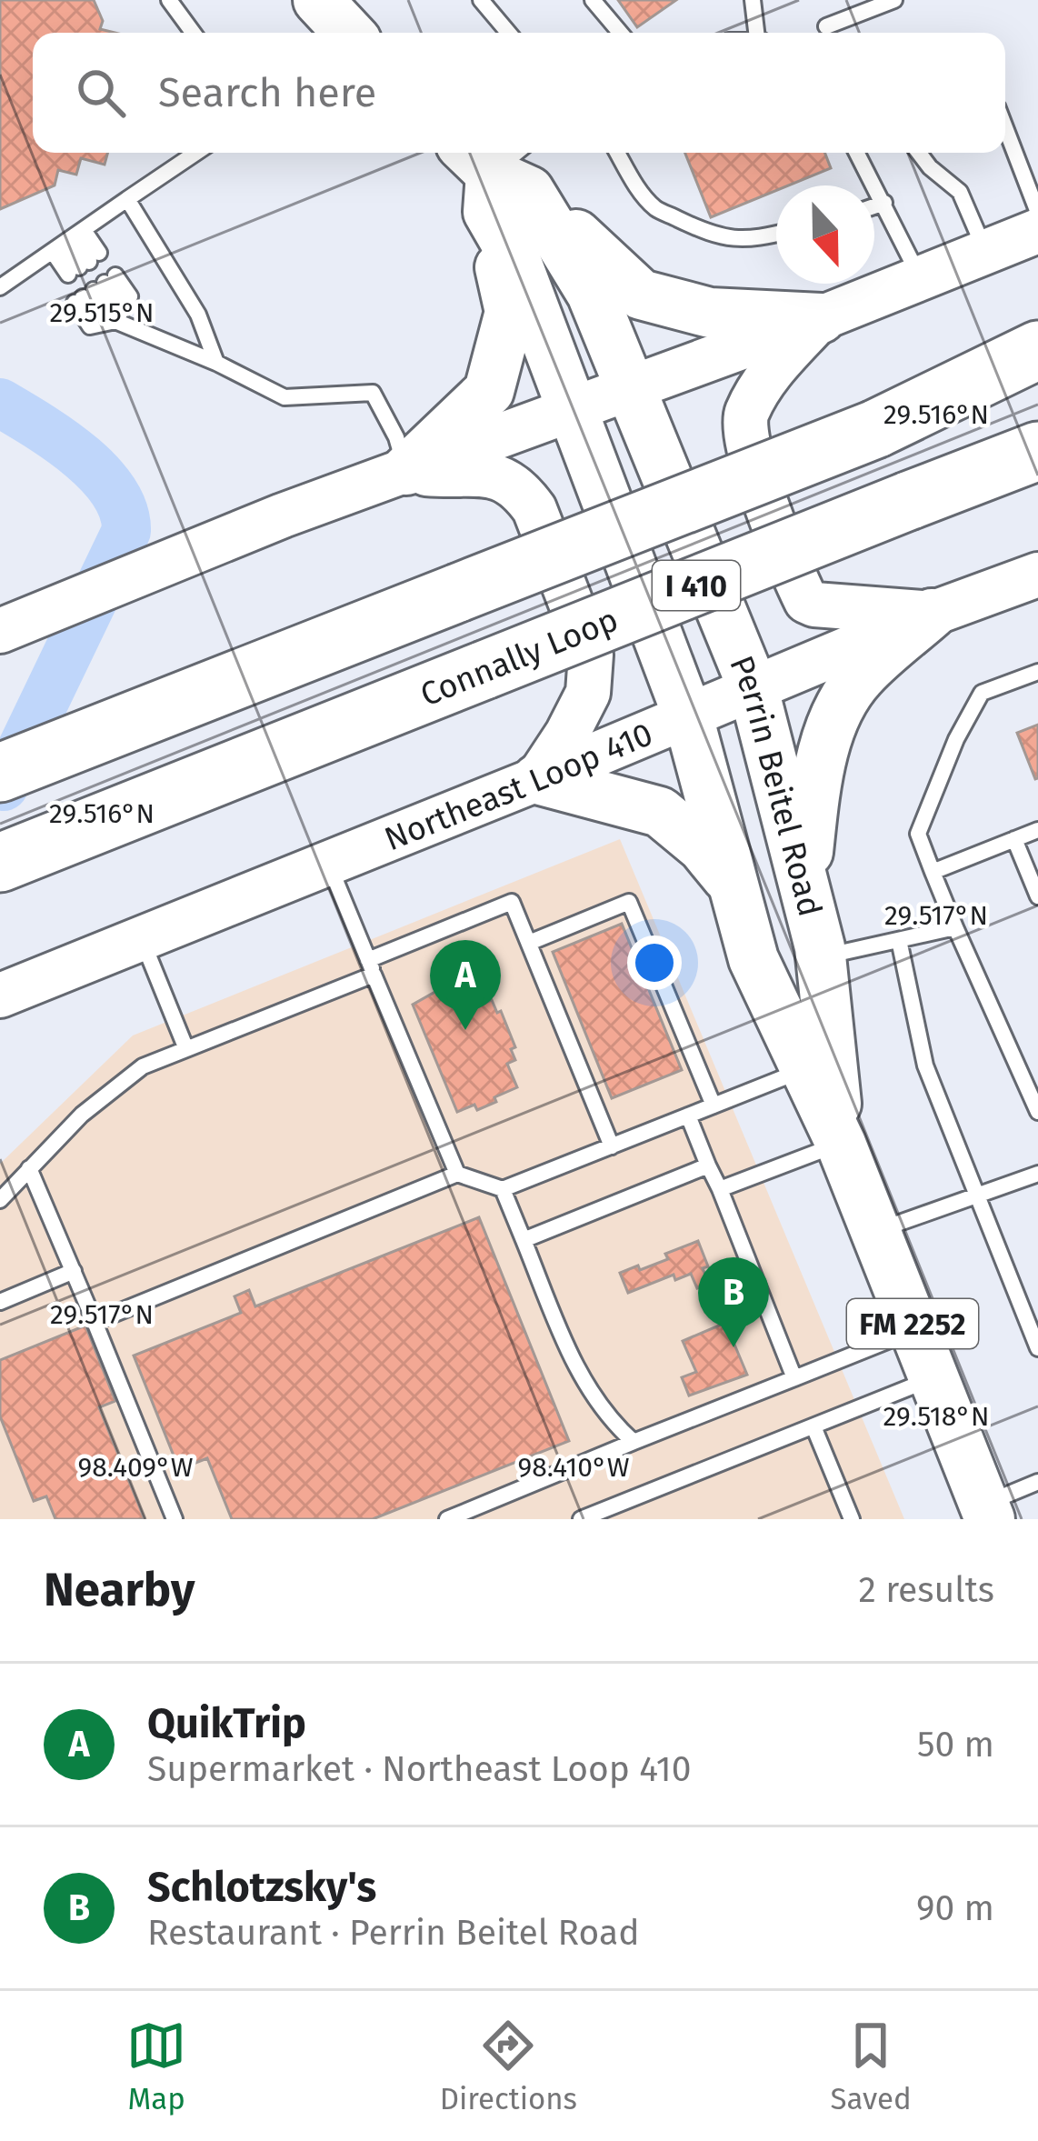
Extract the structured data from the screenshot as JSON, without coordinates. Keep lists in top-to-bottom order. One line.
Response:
{"streets":{"highway":["I 410","Connally Loop"],"main road":["Northeast Loop 410","Perrin Beitel Road","FM 2252"]},"crossings":[["Northeast Loop 410","Perrin Beitel Road"]],"north":"bottom","page":{"search":"Search here","pins":["A","B"],"heading":["Nearby","2 results"],"list":[{"mark":"A","name":"QuikTrip","note":"Supermarket · Northeast Loop 410","value":"50 m"},{"mark":"B","name":"Schlotzsky's","note":"Restaurant · Perrin Beitel Road","value":"90 m"}],"nav":["Map","Directions","Saved"]},"coordinates":["29.515°N","29.516°N","29.517°N","29.518°N","98.409°W","98.410°W"]}
